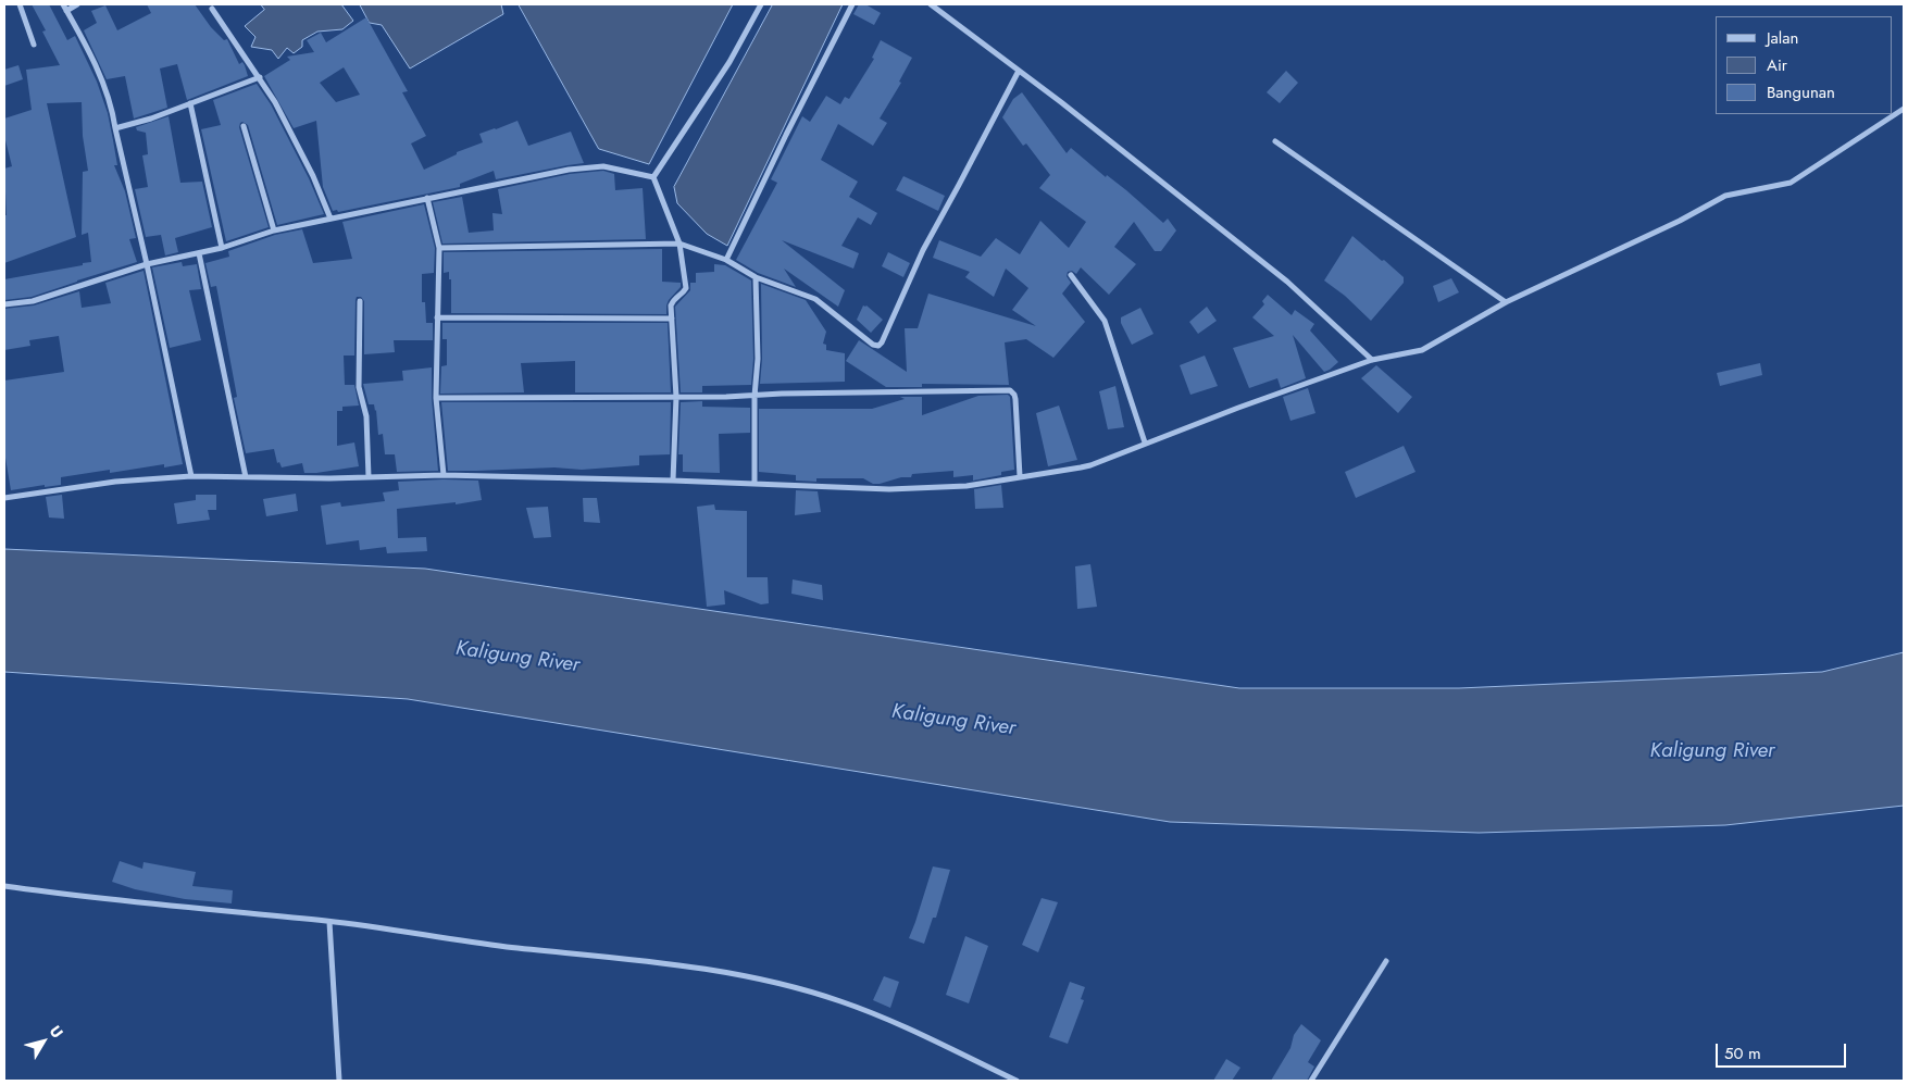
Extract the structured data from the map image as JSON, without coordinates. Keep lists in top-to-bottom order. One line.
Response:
{"water":["Kaligung River"],"legend":["Jalan","Air","Bangunan"],"scale_bar":"50 m","north":"top right"}
